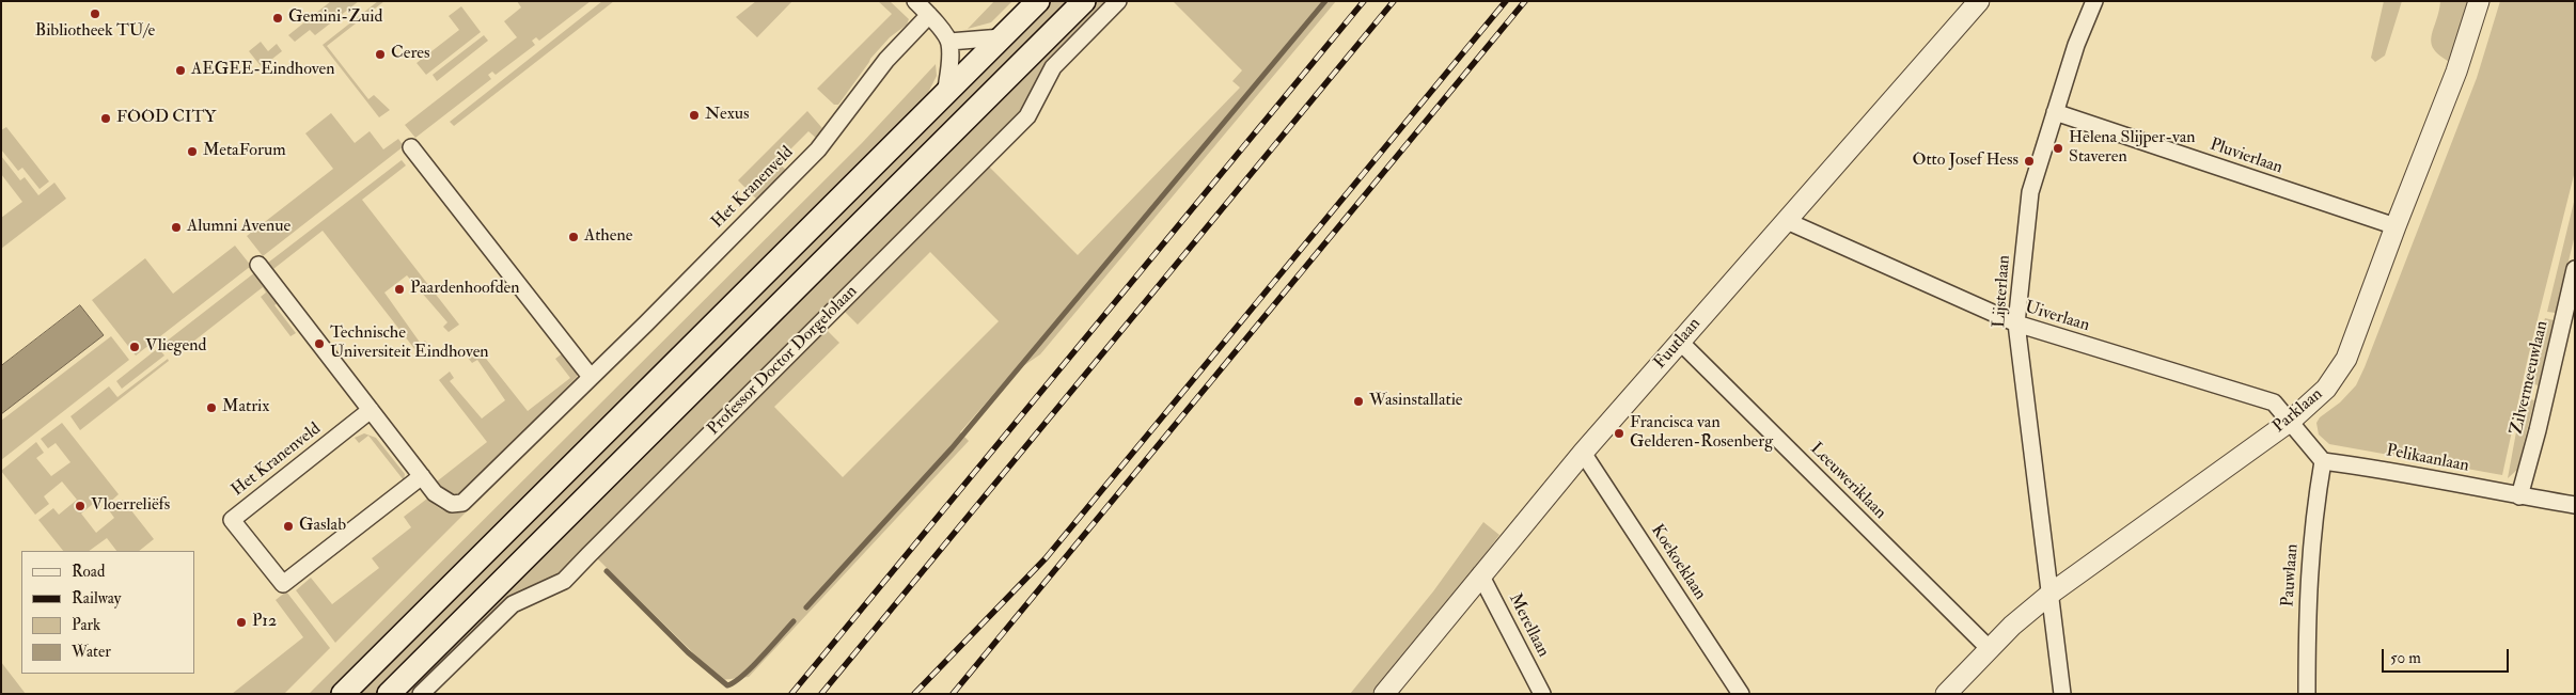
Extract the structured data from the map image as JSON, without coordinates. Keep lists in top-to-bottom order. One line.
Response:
{"streets":{"street":["Pluvierlaan","Het Kranenveld","Lijsterlaan","Uiverlaan","Fuutlaan","Professor Doctor Dorgelolaan","Zilvermeeuwlaan","Parklaan","Pelikaanlaan","Leeuweriklaan","Koekoeklaan","Pauwlaan","Merellaan"]},"crossings":[["Pluvierlaan","Lijsterlaan"],["Pluvierlaan","Parklaan"],["Lijsterlaan","Uiverlaan"],["Lijsterlaan","Parklaan"],["Uiverlaan","Fuutlaan"],["Uiverlaan","Parklaan"],["Fuutlaan","Leeuweriklaan"],["Fuutlaan","Koekoeklaan"],["Fuutlaan","Merellaan"],["Zilvermeeuwlaan","Pelikaanlaan"],["Parklaan","Leeuweriklaan"],["Pelikaanlaan","Pauwlaan"]],"places":["Bibliotheek TU/e","Gemini-Zuid","Ceres","AEGEE-Eindhoven","Nexus","FOOD CITY","Helena Slijper-van Staveren","MetaForum","Otto Josef Hess","Alumni Avenue","Athene","Paardenhoofden","Technische Universiteit Eindhoven","Vliegend","Wasinstallatie","Matrix","Francisca van Gelderen-Rosenberg","Vloerreliëfs","Gaslab","P12"],"legend":["Road","Railway","Park","Water"],"scale_bar":"50 m"}
